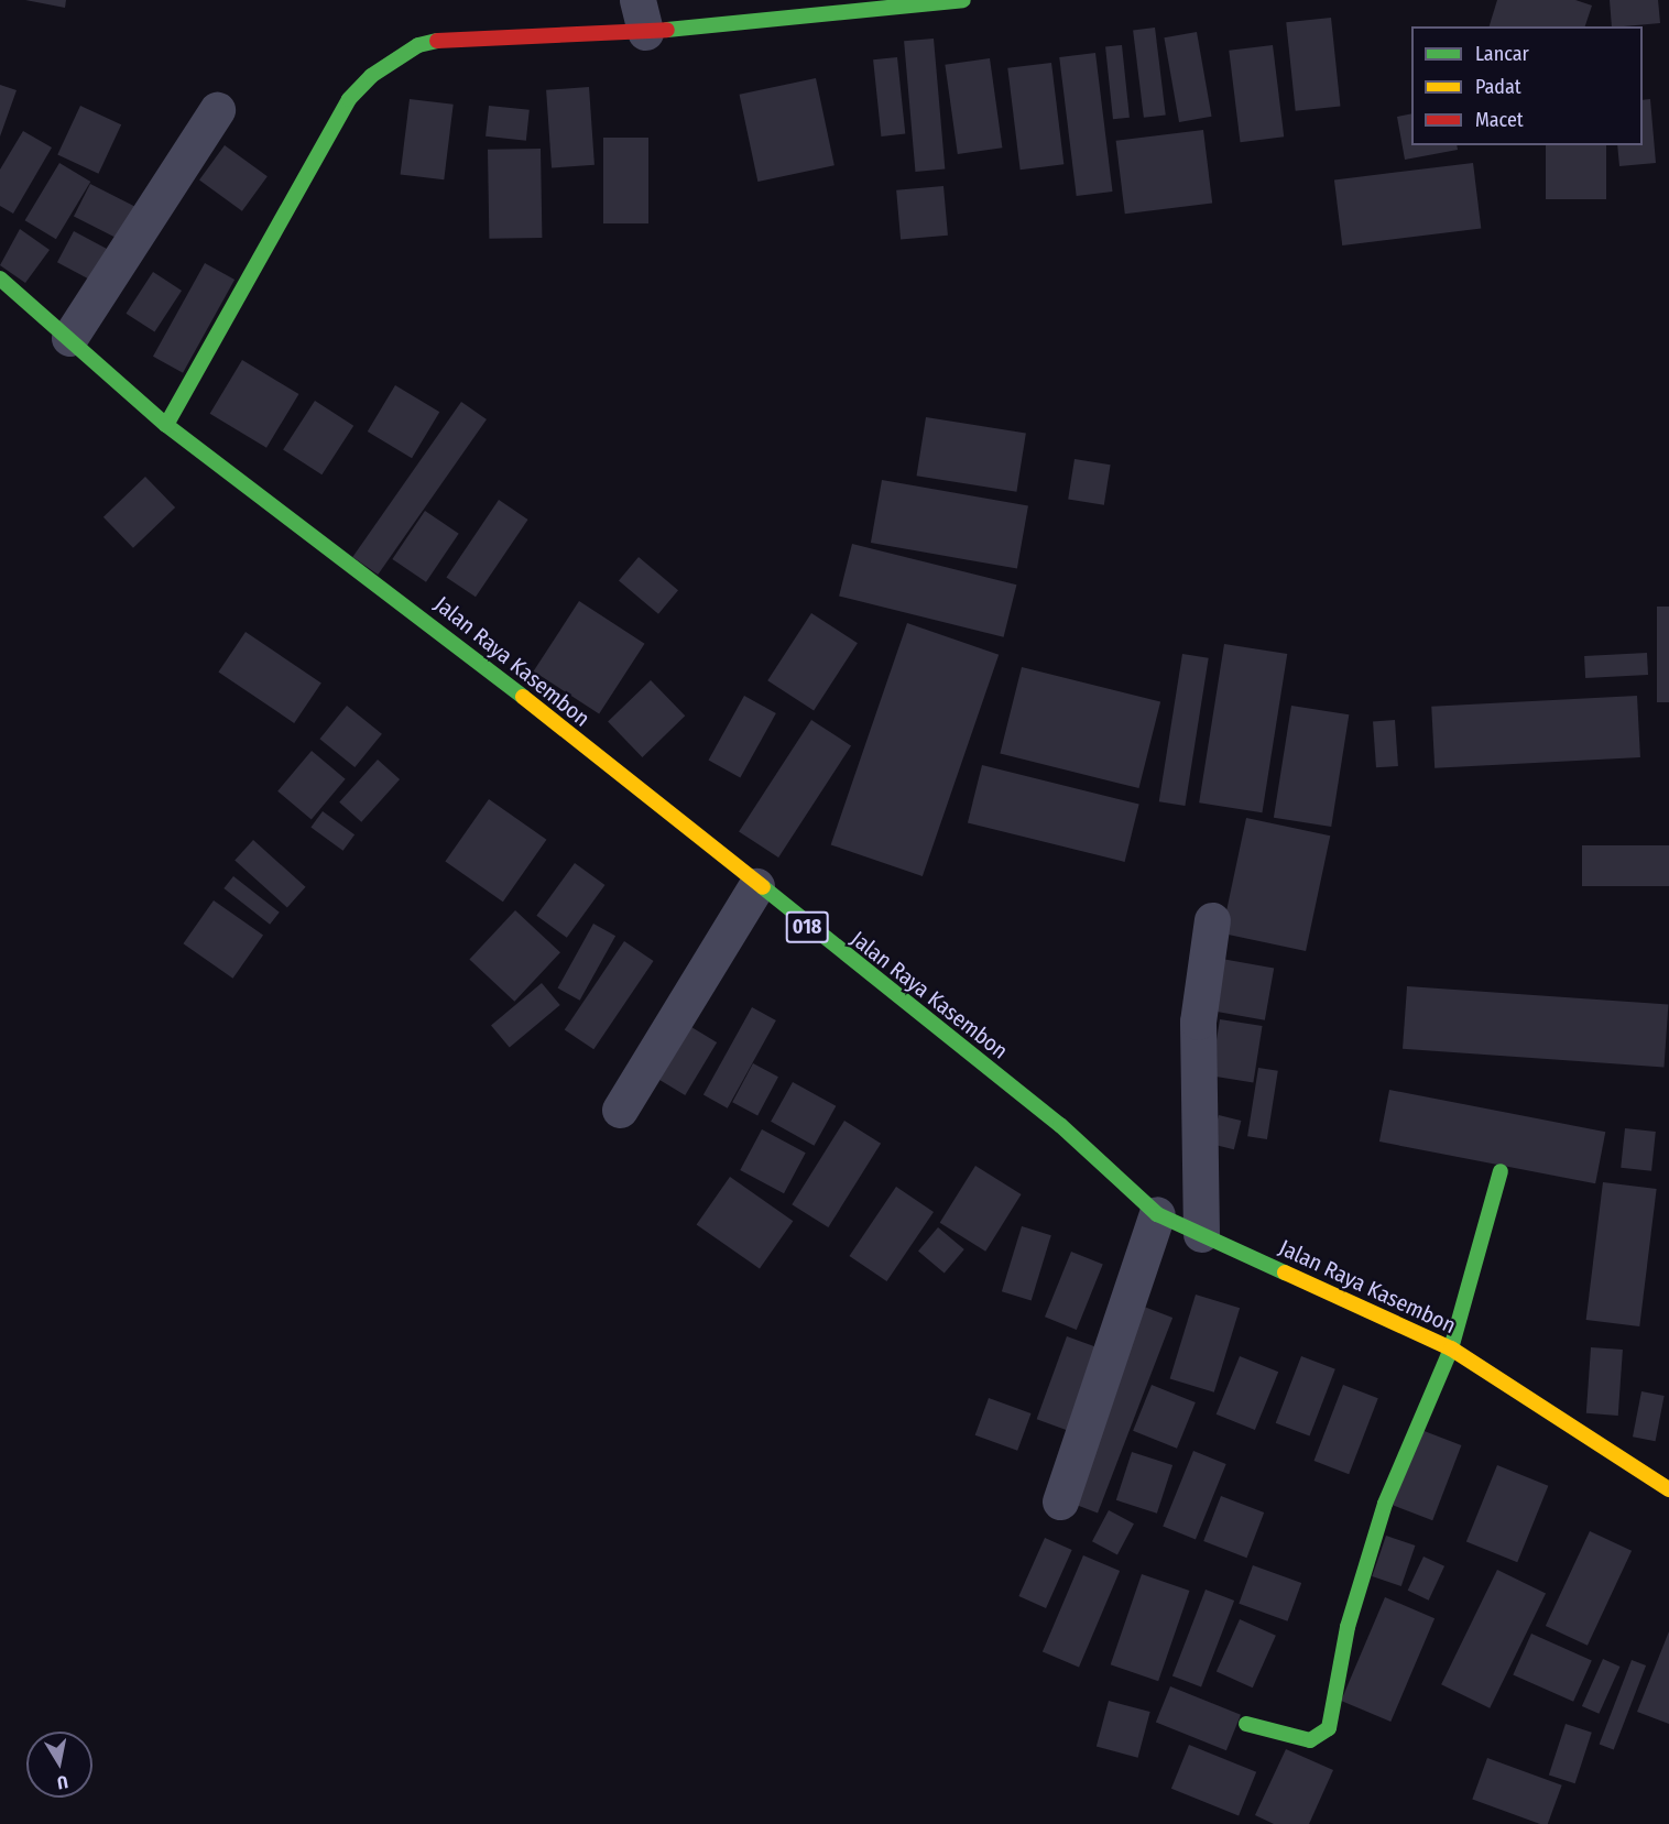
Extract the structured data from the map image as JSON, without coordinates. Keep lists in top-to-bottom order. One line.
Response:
{"streets":{"main road":["Jalan Raya Kasembon","018"]},"legend":["Lancar","Padat","Macet"],"north":"bottom"}
